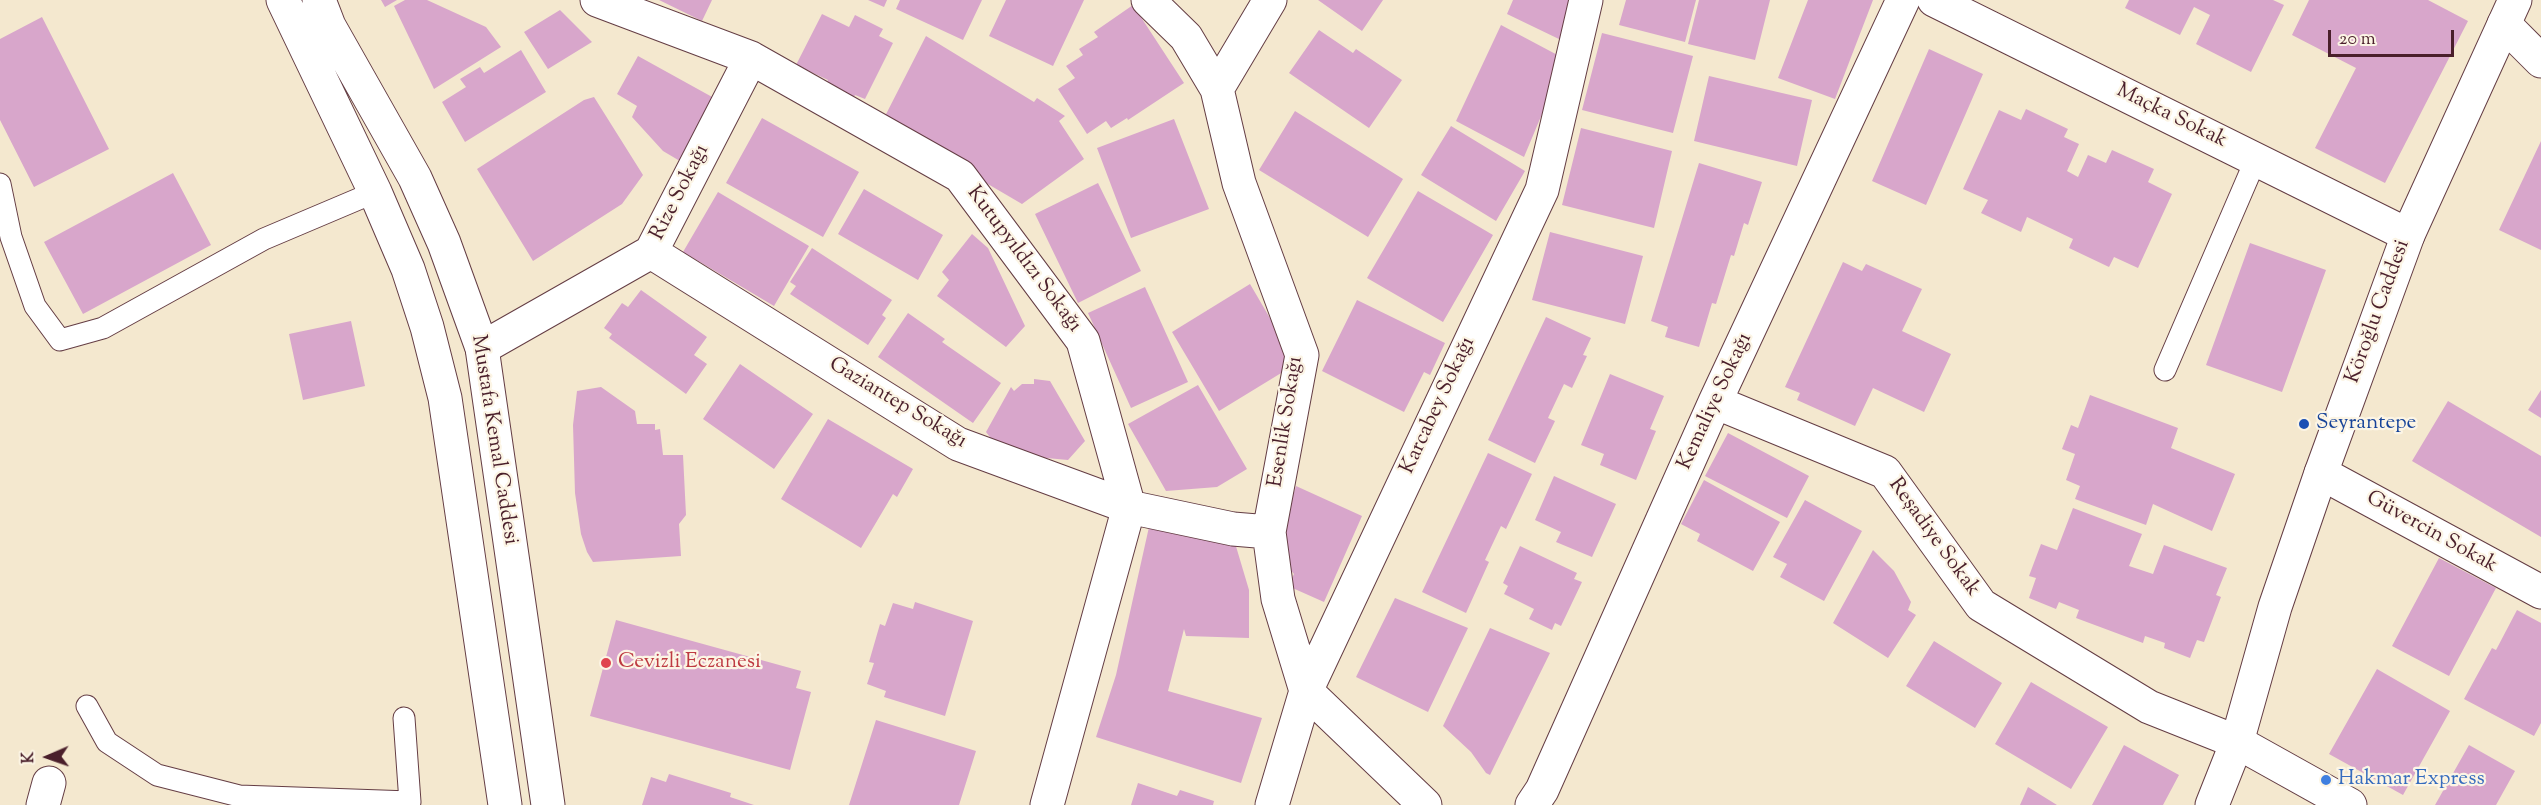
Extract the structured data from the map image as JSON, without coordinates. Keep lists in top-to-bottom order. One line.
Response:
{"streets":{"street":["Maçka Sokak","Rize Sokağı","Kutupyıldızı Sokağı","Köroğlu Caddesi","Kemaliye Sokağı","Gaziantep Sokağı","Karcabey Sokağı","Esenlik Sokağı","Mustafa Kemal Caddesi","Güvercin Sokak","Reşadiye Sokak"]},"crossings":[["Maçka Sokak","Köroğlu Caddesi"],["Rize Sokağı","Kutupyıldızı Sokağı"],["Rize Sokağı","Gaziantep Sokağı"],["Rize Sokağı","Mustafa Kemal Caddesi"],["Kutupyıldızı Sokağı","Gaziantep Sokağı"],["Köroğlu Caddesi","Güvercin Sokak"],["Köroğlu Caddesi","Reşadiye Sokak"],["Kemaliye Sokağı","Reşadiye Sokak"],["Gaziantep Sokağı","Esenlik Sokağı"],["Karcabey Sokağı","Esenlik Sokağı"]],"places":["Seyrantepe","Cevizli Eczanesi","Hakmar Express"],"scale_bar":"20 m","north":"left"}
